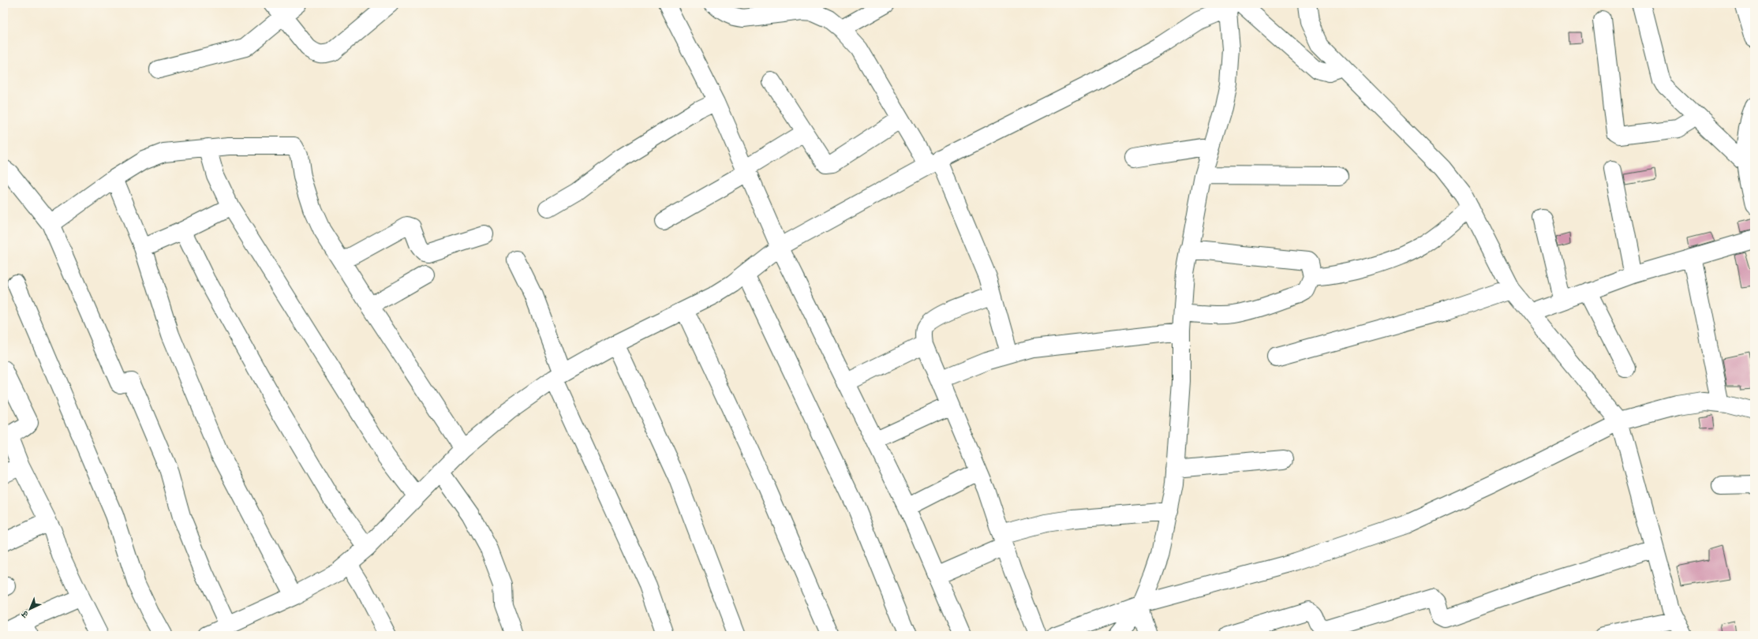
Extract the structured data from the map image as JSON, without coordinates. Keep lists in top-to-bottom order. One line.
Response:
{"north":"bottom left"}
